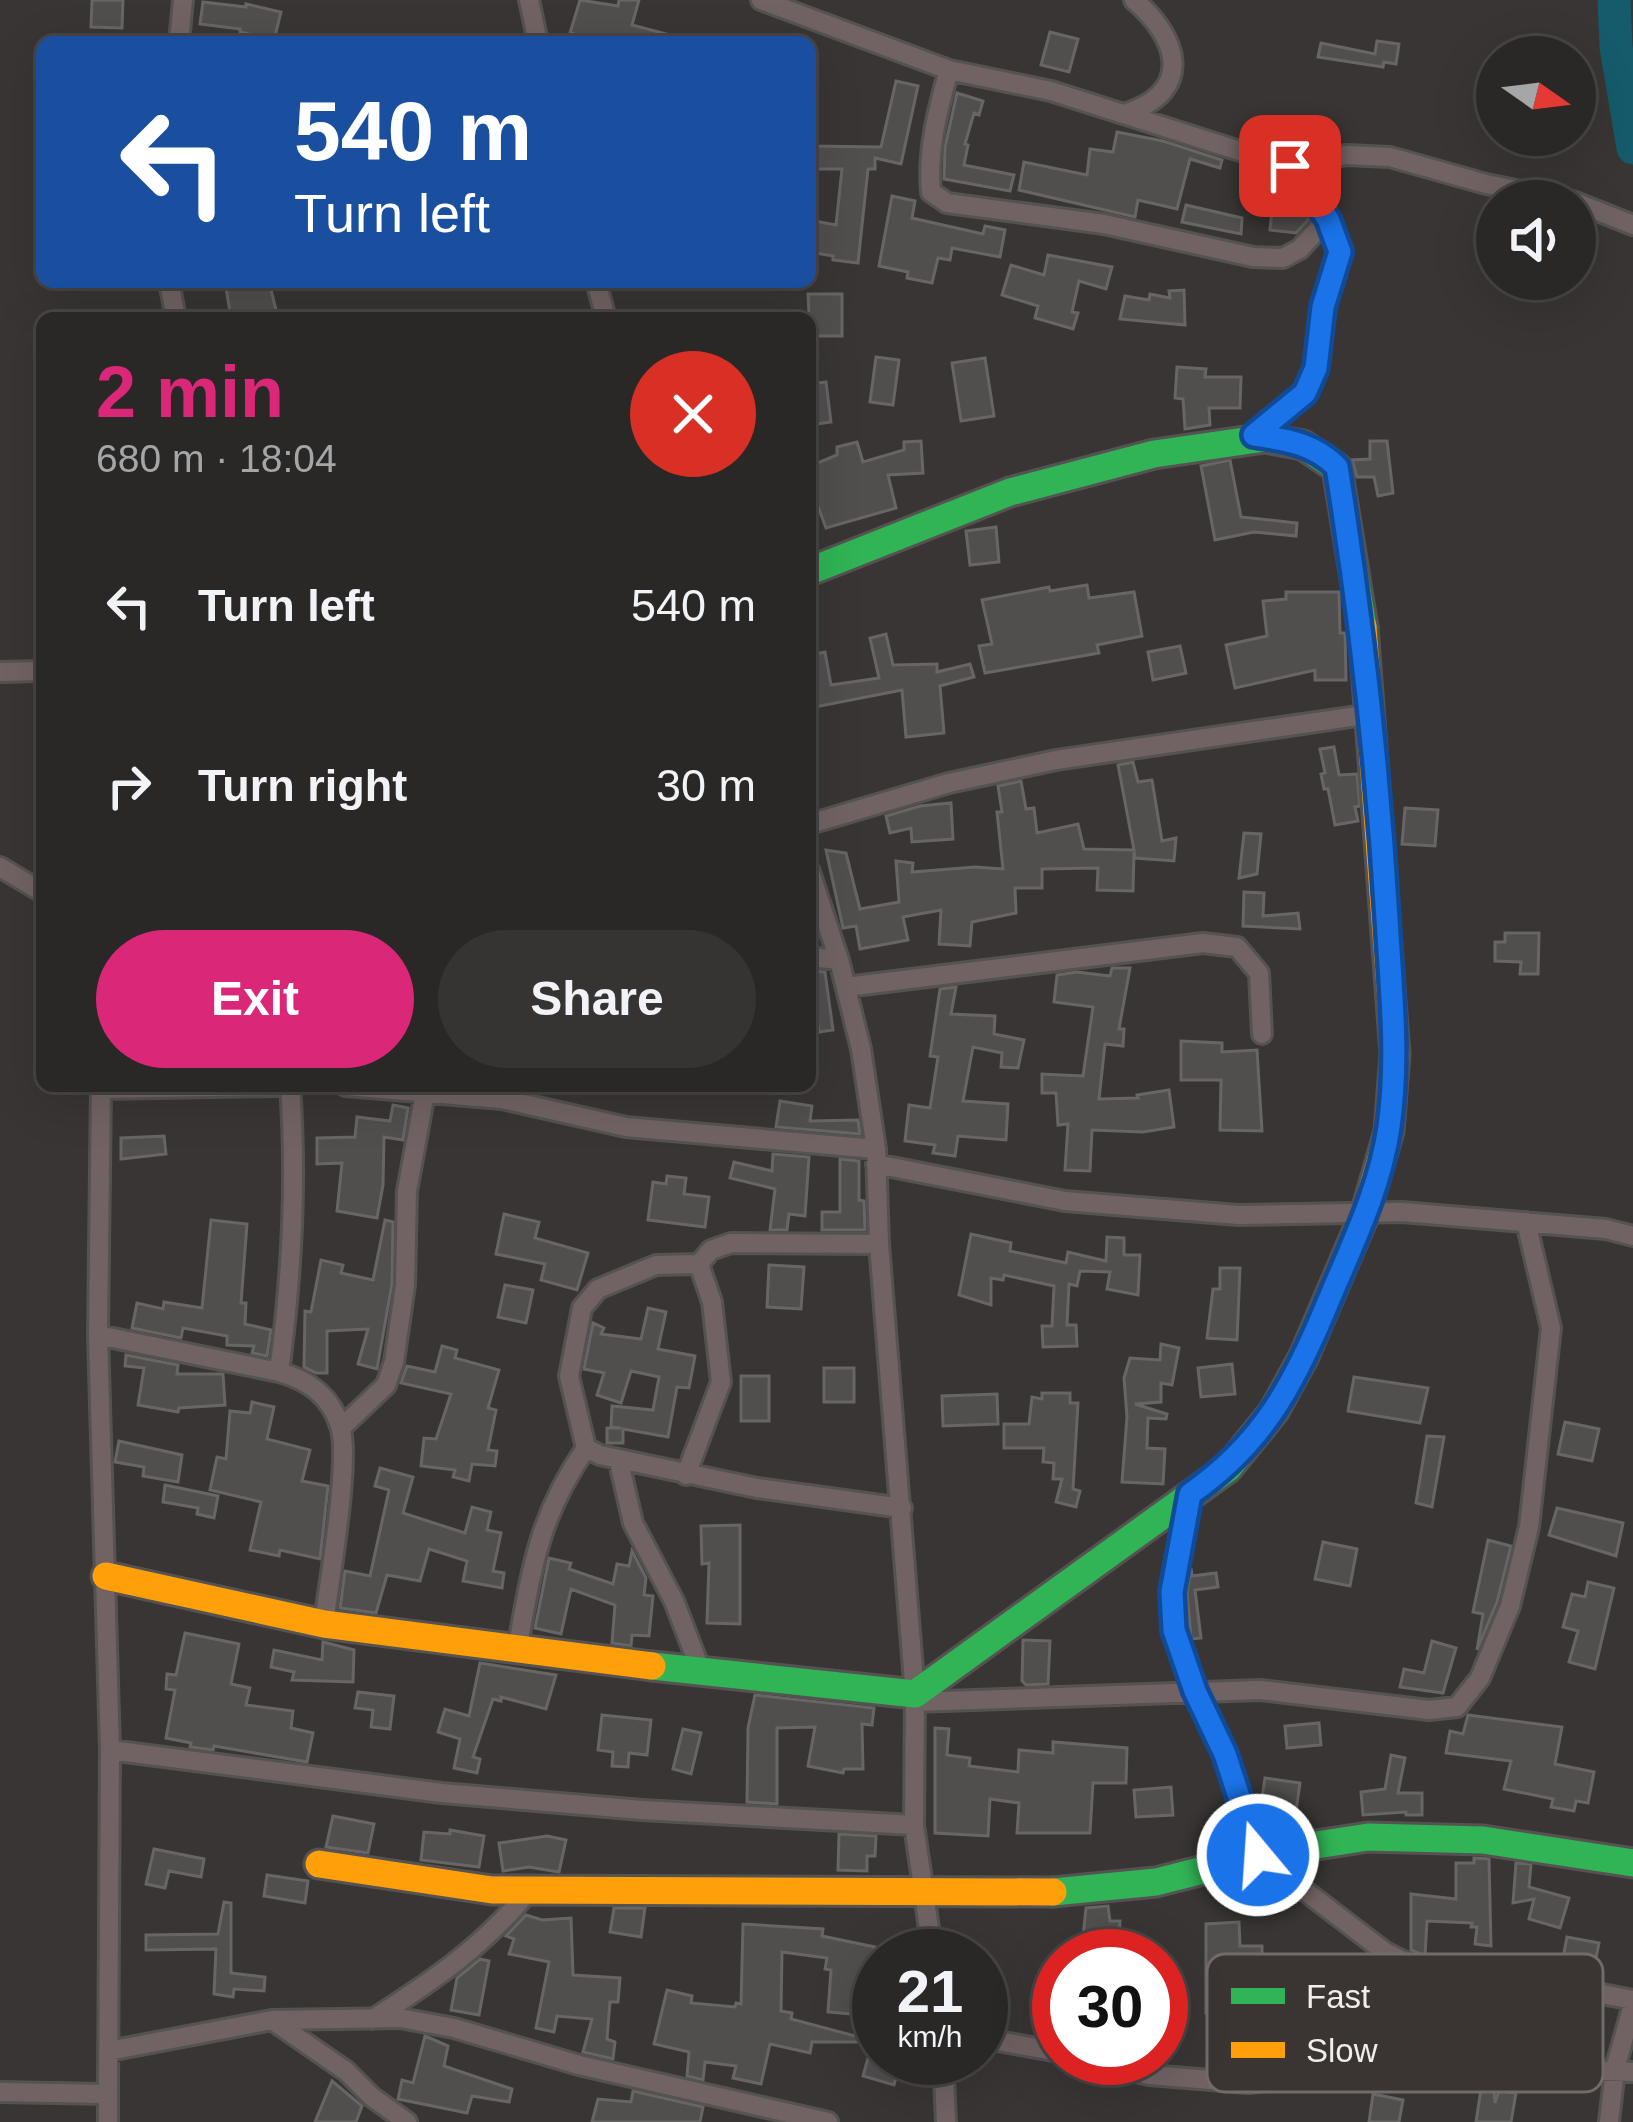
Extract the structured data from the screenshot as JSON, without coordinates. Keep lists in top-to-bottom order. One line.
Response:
{"legend":["Fast","Slow"],"north":"right","page":{"turn":["540 m","Turn left"],"heading":["2 min","680 m · 18:04"],"list":[{"name":"Turn left","value":"540 m"},{"name":"Turn right","value":"30 m"}],"buttons":["Exit","Share"],"speed":"21 km/h","limit":"30"}}
